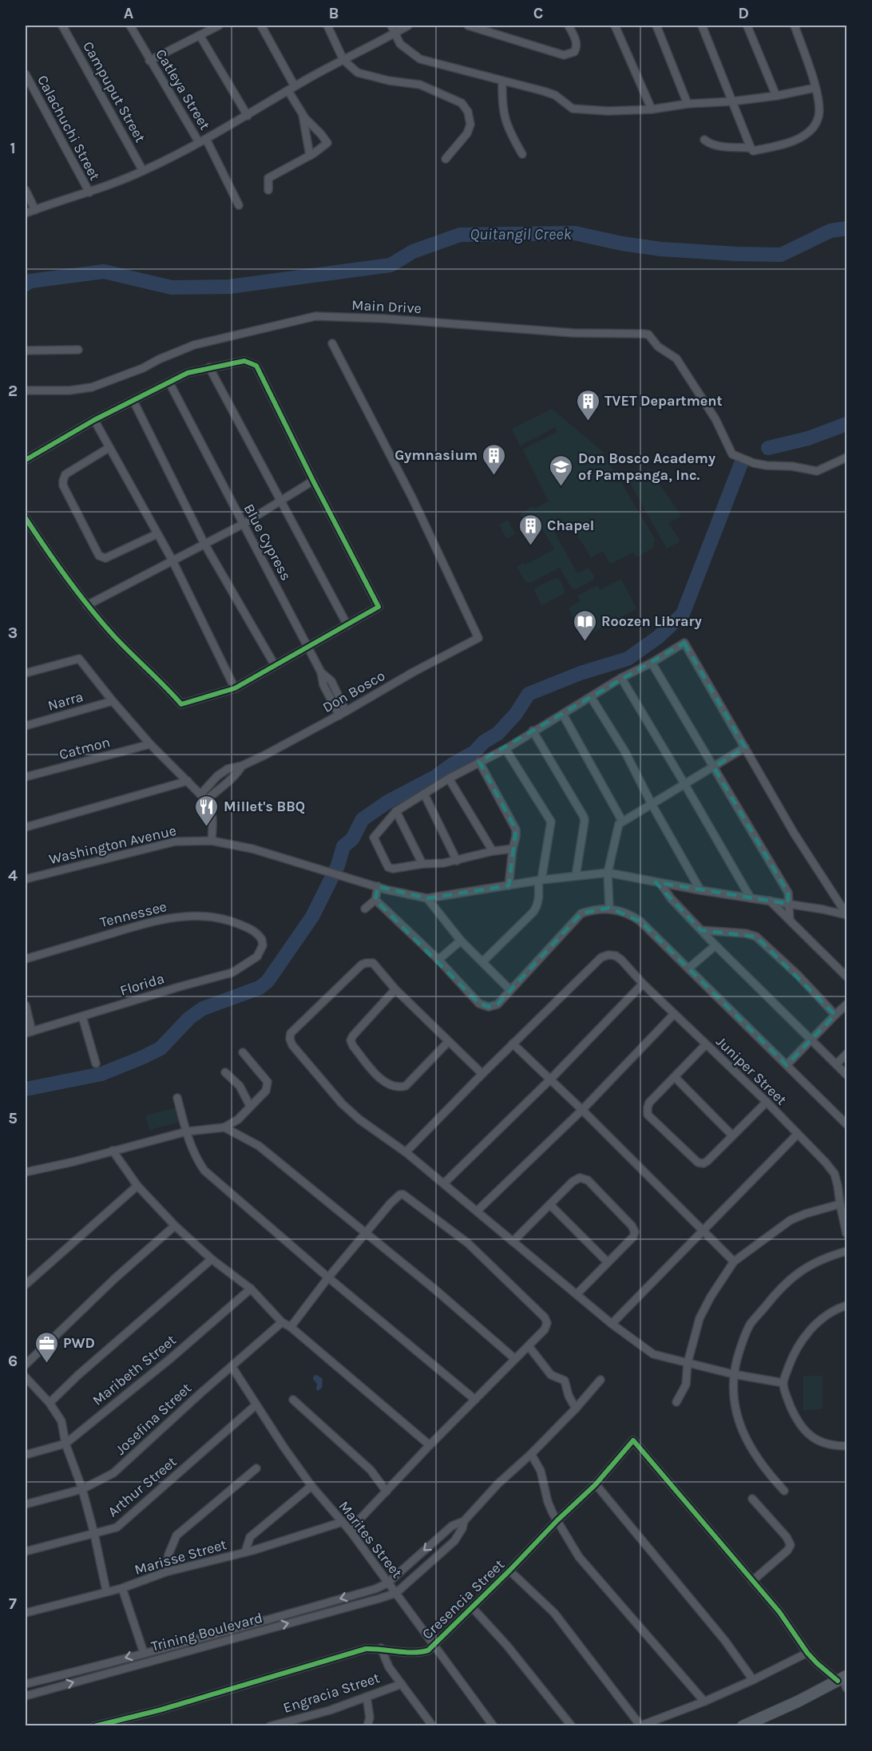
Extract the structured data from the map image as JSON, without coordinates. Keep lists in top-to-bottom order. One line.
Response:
{"streets":{"street":["Catleya Street","Campuput Street","Calachuchi Street","Main Drive","Blue Cypress","Don Bosco","Narra","Catmon","Washington Avenue","Tennessee","Florida","Juniper Street","Maribeth Street","Josefina Street","Arthur Street","Marites Street","Marisse Street","Cresencia Street","Trining Boulevard","Engracia Street"]},"crossings":[["Blue Cypress","Don Bosco"],["Tennessee","Florida"],["Josefina Street","Marites Street"],["Arthur Street","Marites Street"],["Marites Street","Marisse Street"],["Marites Street","Cresencia Street"],["Marites Street","Trining Boulevard"]],"water":["Quitangil Creek"],"places":{"building":["TVET Department","Gymnasium","Chapel"],"school or university":["Don Bosco Academy of Pampanga, Inc."],"library":["Roozen Library"],"restaurant":["Millet's BBQ"],"office":["PWD"]},"grid":{"columns":["A","B","C","D"],"rows":["1","2","3","4","5","6","7"]}}
